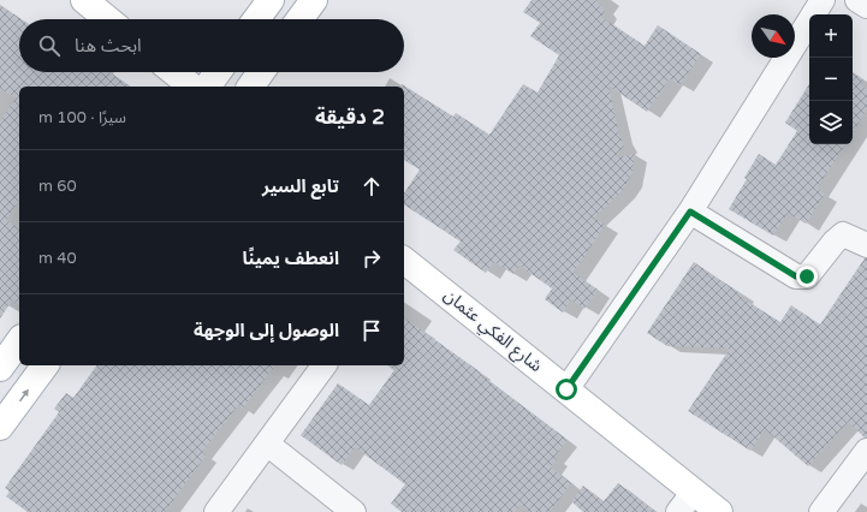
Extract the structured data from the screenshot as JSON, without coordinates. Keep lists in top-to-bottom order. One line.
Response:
{"streets":{"street":["شارع الفكي عثمان"]},"north":"bottom right","page":{"map_buttons":["+","−"],"search":"ابحث هنا","heading":["2 دقيقة","سيرًا · 100 m"],"list":[["تابع السير","60 m"],["انعطف يمينًا","40 m"],"الوصول إلى الوجهة"]}}
